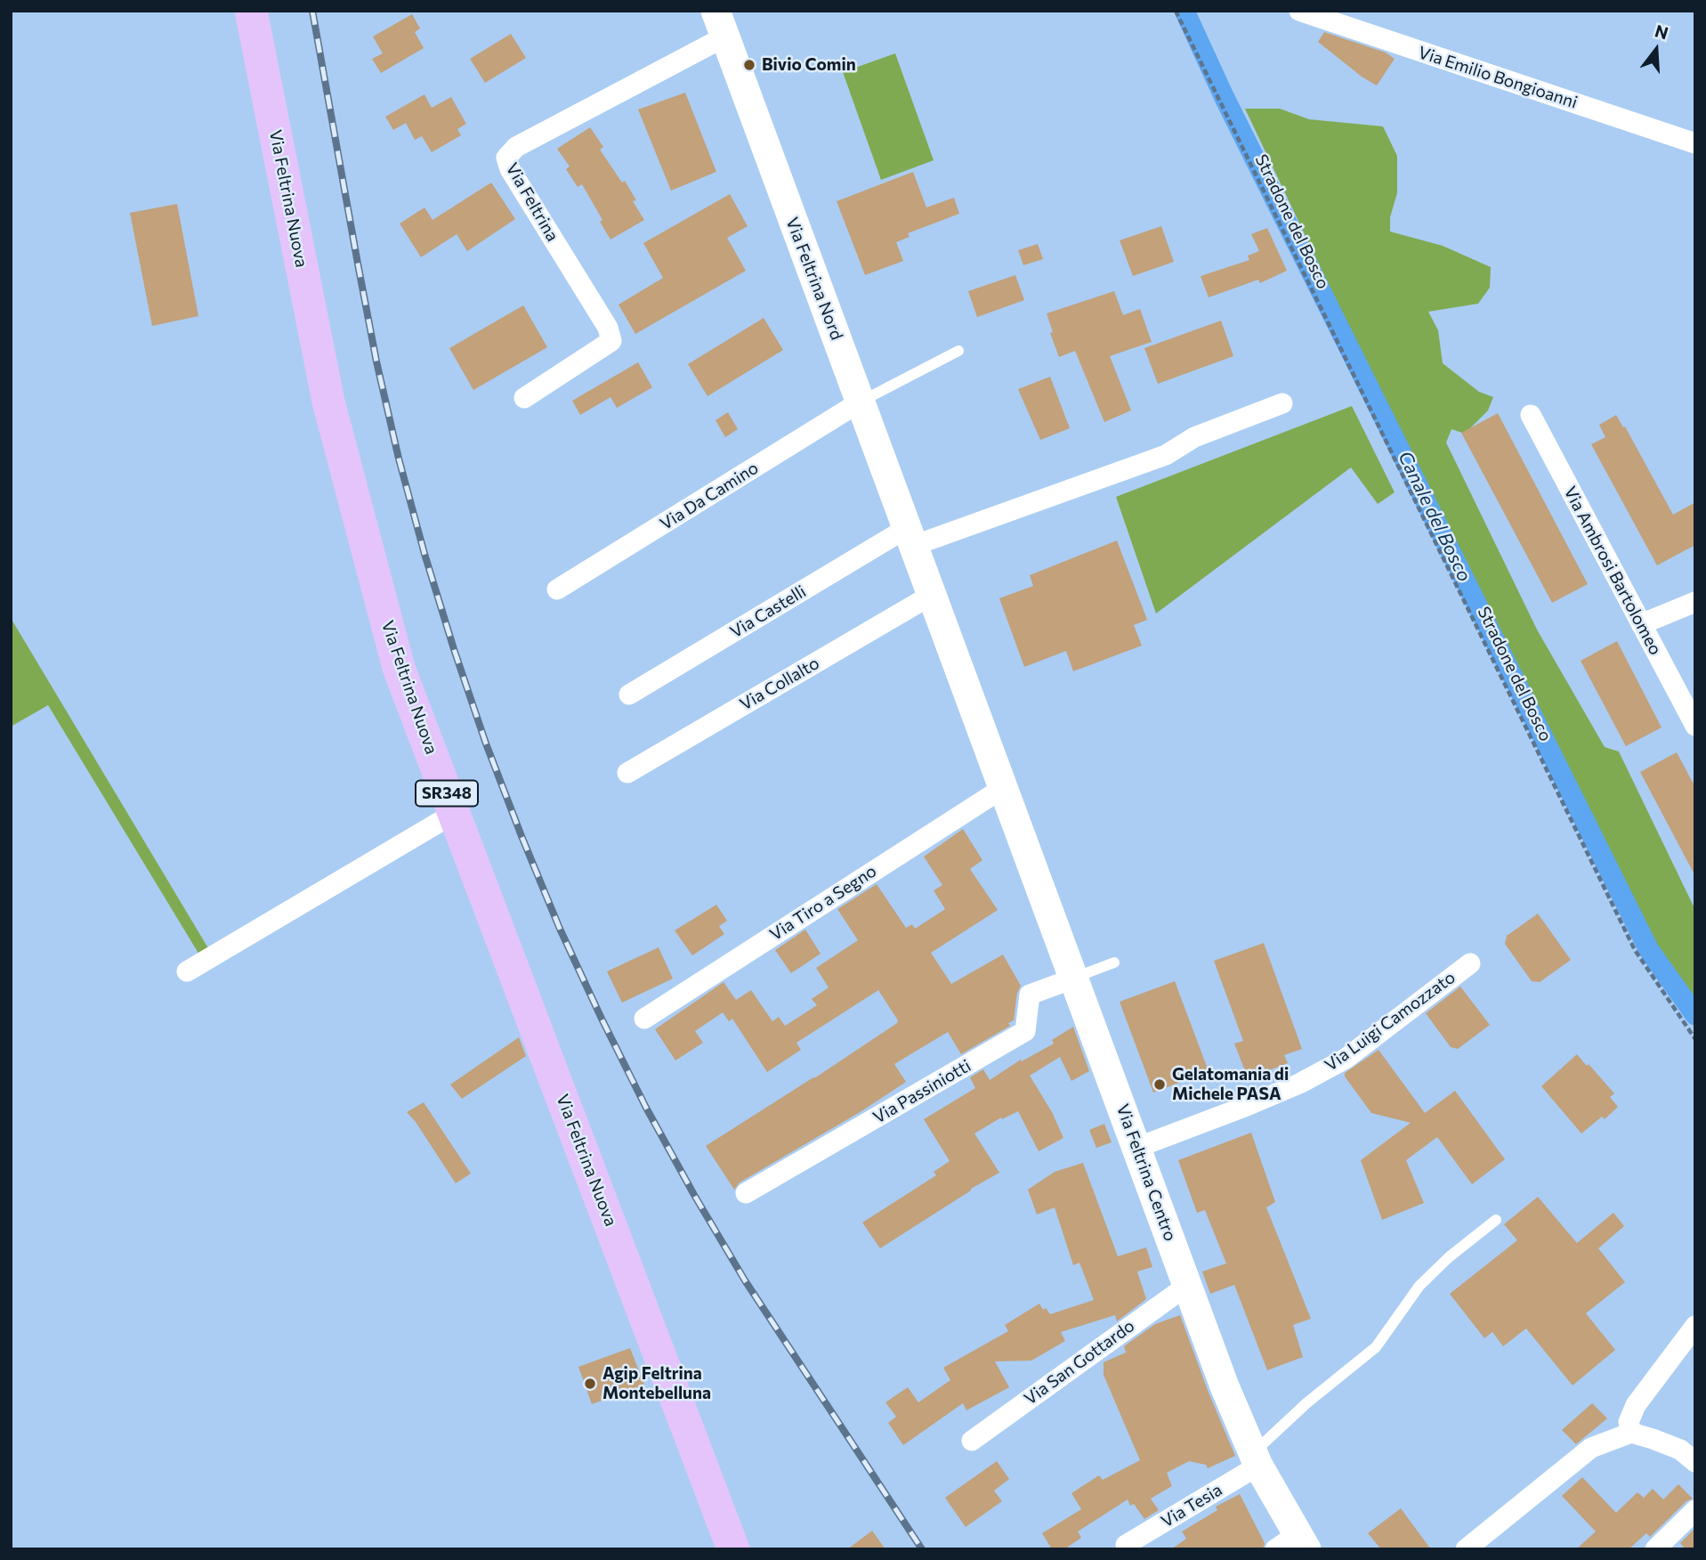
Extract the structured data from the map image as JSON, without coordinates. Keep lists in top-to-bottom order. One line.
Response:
{"streets":{"main road":["Via Feltrina Nuova","Via Feltrina Nord","SR348","Via Feltrina Centro"],"street":["Via Emilio Bongioanni","Via Feltrina","Via Da Camino","Via Ambrosi Bartolomeo","Via Castelli","Via Collalto","Via Tiro a Segno","Via Luigi Camozzato","Via Passiniotti","Via San Gottardo","Via Tesia"],"path":["Stradone del Bosco"]},"crossings":[["Via Feltrina","Via Feltrina Nord"],["Via Feltrina Nord","Via Da Camino"],["Via Feltrina Nord","Via Castelli"],["Via Feltrina Nord","Via Collalto"],["Via Feltrina Nord","Via Tiro a Segno"],["Via Feltrina Nord","Via Feltrina Centro"],["Via Tiro a Segno","Via Feltrina Centro"],["Via Luigi Camozzato","Via Feltrina Centro"],["Via Passiniotti","Via Feltrina Centro"],["Via Feltrina Centro","Via San Gottardo"],["Via Feltrina Centro","Via Tesia"]],"water":["Canale del Bosco"],"places":["Bivio Comin","Gelatomania di Michele PASA","Agip Feltrina Montebelluna"],"north":"top"}
